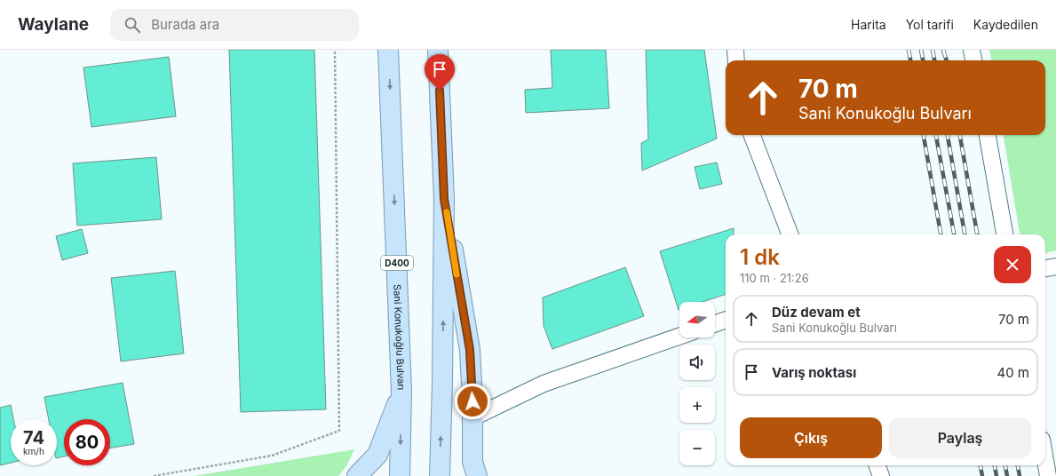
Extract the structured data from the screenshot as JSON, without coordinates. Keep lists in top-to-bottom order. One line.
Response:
{"streets":{"highway":["D400","Sani Konukoğlu Bulvarı"]},"north":"left","page":{"header":"Waylane","search":"Burada ara","nav":["Harita","Yol tarifi","Kaydedilen"],"turn":["70 m","Sani Konukoğlu Bulvarı"],"heading":["1 dk","110 m · 21:26"],"list":[{"name":"Düz devam et","note":"Sani Konukoğlu Bulvarı","value":"70 m"},{"name":"Varış noktası","value":"40 m"}],"map_buttons":["+","−"],"buttons":["Çıkış","Paylaş"],"speed":"74 km/h","limit":"80"}}
